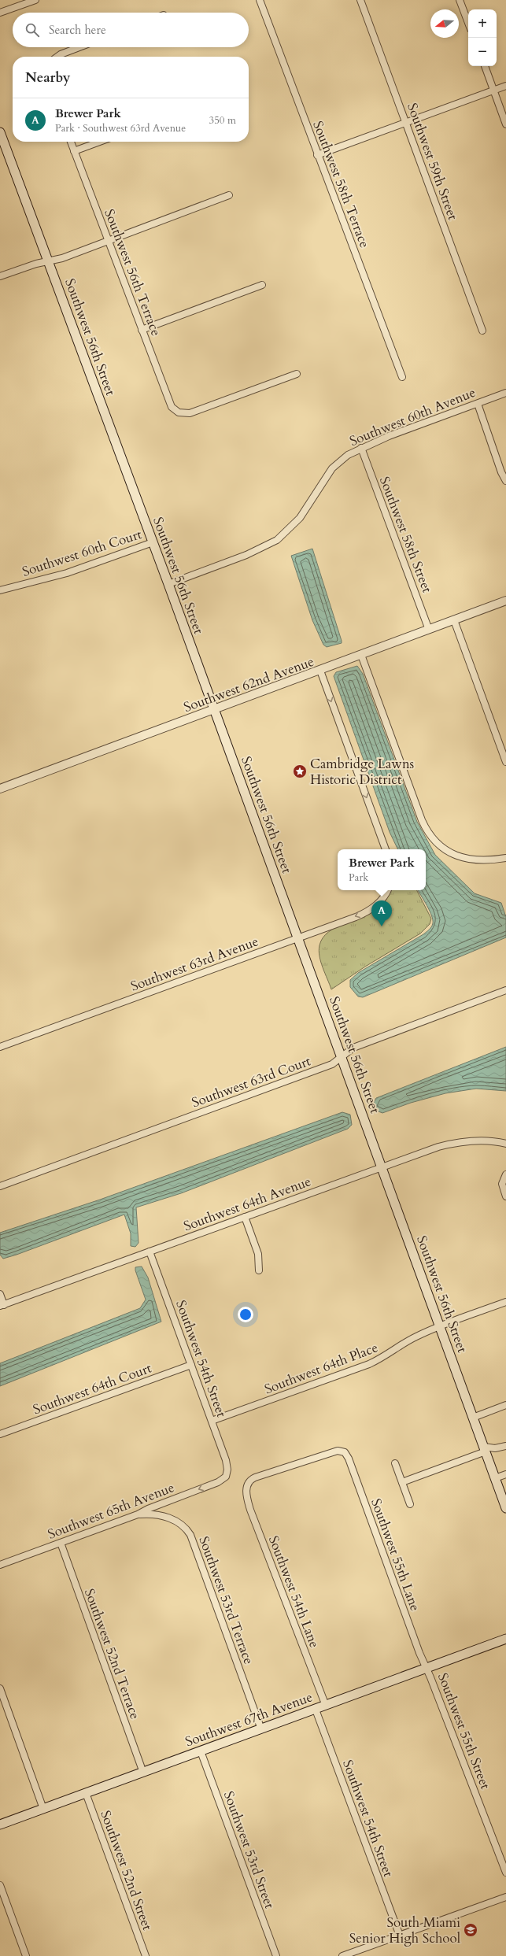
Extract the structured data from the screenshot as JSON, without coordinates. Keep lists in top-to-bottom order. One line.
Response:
{"streets":{"main road":["Southwest 56th Street","Southwest 67th Avenue"],"street":["Southwest 59th Street","Southwest 58th Terrace","Southwest 56th Terrace","Southwest 60th Avenue","Southwest 58th Street","Southwest 60th Court","Southwest 62nd Avenue","Southwest 63rd Avenue","Southwest 63rd Court","Southwest 64th Avenue","Southwest 54th Street","Southwest 64th Place","Southwest 64th Court","Southwest 65th Avenue","Southwest 55th Lane","Southwest 54th Lane","Southwest 53rd Terrace","Southwest 52nd Terrace","Southwest 55th Street","Southwest 53rd Street","Southwest 52nd Street"]},"crossings":[["Southwest 56th Street","Southwest 60th Avenue"],["Southwest 56th Street","Southwest 60th Court"],["Southwest 56th Street","Southwest 62nd Avenue"],["Southwest 56th Street","Southwest 63rd Avenue"],["Southwest 56th Street","Southwest 63rd Court"],["Southwest 56th Street","Southwest 64th Avenue"],["Southwest 56th Street","Southwest 64th Place"],["Southwest 60th Avenue","Southwest 58th Street"],["Southwest 58th Street","Southwest 62nd Avenue"],["Southwest 64th Avenue","Southwest 54th Street"],["Southwest 54th Street","Southwest 64th Place"],["Southwest 54th Street","Southwest 64th Court"],["Southwest 54th Street","Southwest 65th Avenue"],["Southwest 54th Street","Southwest 67th Avenue"],["Southwest 65th Avenue","Southwest 53rd Terrace"],["Southwest 65th Avenue","Southwest 52nd Terrace"],["Southwest 55th Lane","Southwest 54th Lane"],["Southwest 55th Lane","Southwest 67th Avenue"],["Southwest 55th Lane","Southwest 55th Street"],["Southwest 54th Lane","Southwest 67th Avenue"],["Southwest 53rd Terrace","Southwest 67th Avenue"],["Southwest 52nd Terrace","Southwest 67th Avenue"],["Southwest 67th Avenue","Southwest 55th Street"],["Southwest 67th Avenue","Southwest 53rd Street"],["Southwest 67th Avenue","Southwest 52nd Street"]],"one_way":["Southwest 65th Avenue"],"places":{"place":["Cambridge Lawns Historic District"],"school or university":["South Miami Senior High School"]},"north":"left","page":{"map_buttons":["+","−"],"search":"Search here","heading":"Nearby","list":[{"mark":"A","name":"Brewer Park","note":"Park · Southwest 63rd Avenue","value":"350 m"}],"popup":["Brewer Park","Park"],"pins":"A"}}
